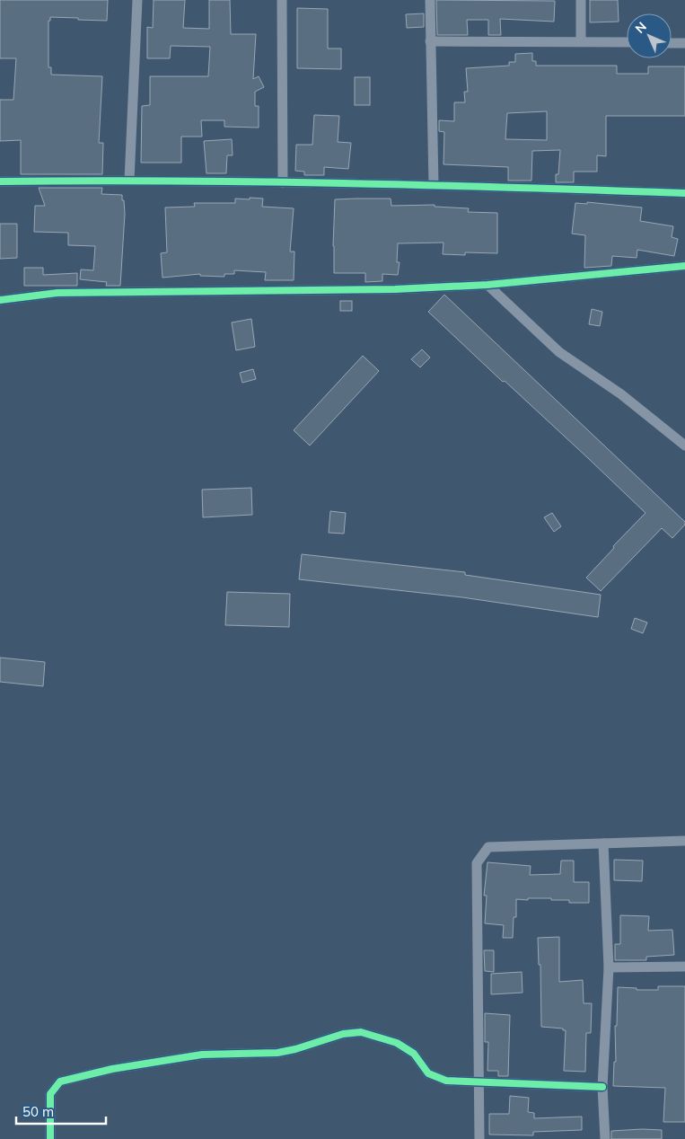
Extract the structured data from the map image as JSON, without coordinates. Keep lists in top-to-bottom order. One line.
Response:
{"scale_bar":"50 m","north":"top left"}
